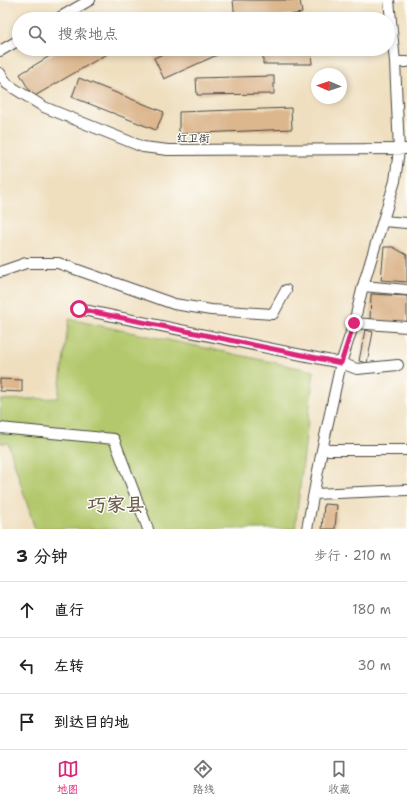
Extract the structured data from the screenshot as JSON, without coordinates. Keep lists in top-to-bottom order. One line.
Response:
{"streets":{"street":["红卫街"]},"districts":["巧家县"],"north":"left","page":{"search":"搜索地点","heading":["3 分钟","步行 · 210 m"],"list":[["直行","180 m"],["左转","30 m"],"到达目的地"],"nav":["地图","路线","收藏"]}}
